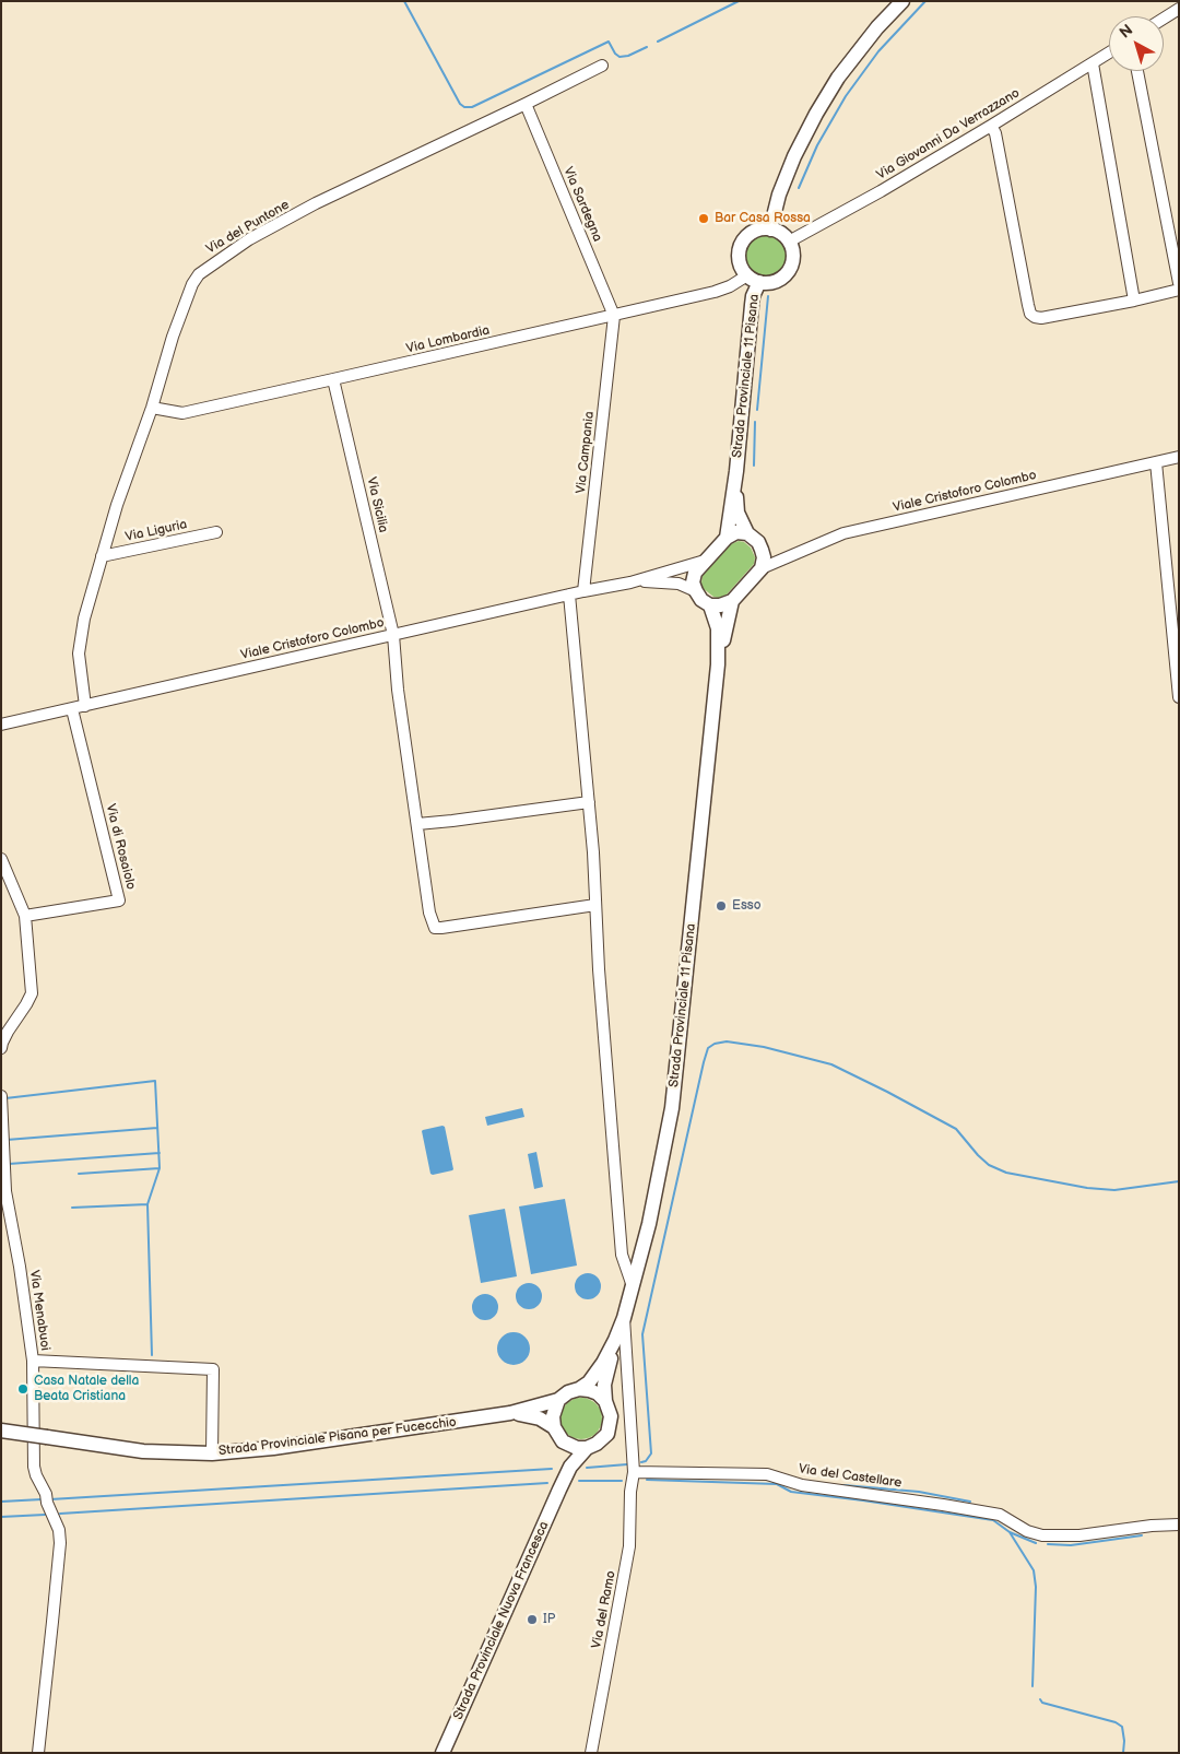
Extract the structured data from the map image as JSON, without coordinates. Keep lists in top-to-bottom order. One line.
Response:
{"streets":{"main road":["Strada Provinciale 11 Pisana","Strada Provinciale Pisana per Fucecchio","Strada Provinciale Nuova Francesca"],"street":["Via Giovanni Da Verrazzano","Via Sardegna","Via del Puntone","Via Lombardia","Via Campania","Viale Cristoforo Colombo","Via Sicilia","Via Liguria","Via di Rosaiolo","Via Menabuoi","Via del Castellare","Via del Ramo"]},"crossings":[["Via Giovanni Da Verrazzano","Via Lombardia"],["Via Giovanni Da Verrazzano","Strada Provinciale 11 Pisana"],["Via Sardegna","Via del Puntone"],["Via Sardegna","Via Lombardia"],["Via Sardegna","Via Campania"],["Via del Puntone","Via Lombardia"],["Via del Puntone","Viale Cristoforo Colombo"],["Via del Puntone","Via Liguria"],["Via Lombardia","Strada Provinciale 11 Pisana"],["Via Lombardia","Via Campania"],["Via Lombardia","Via Sicilia"],["Strada Provinciale 11 Pisana","Viale Cristoforo Colombo"],["Strada Provinciale 11 Pisana","Strada Provinciale Pisana per Fucecchio"],["Strada Provinciale 11 Pisana","Strada Provinciale Nuova Francesca"],["Via Campania","Viale Cristoforo Colombo"],["Viale Cristoforo Colombo","Via Sicilia"],["Viale Cristoforo Colombo","Via di Rosaiolo"],["Strada Provinciale Pisana per Fucecchio","Strada Provinciale Nuova Francesca"],["Via del Castellare","Via del Ramo"]],"places":["Bar Casa Rossa","Esso","Casa Natale della Beata Cristiana","IP"],"north":"top left"}
